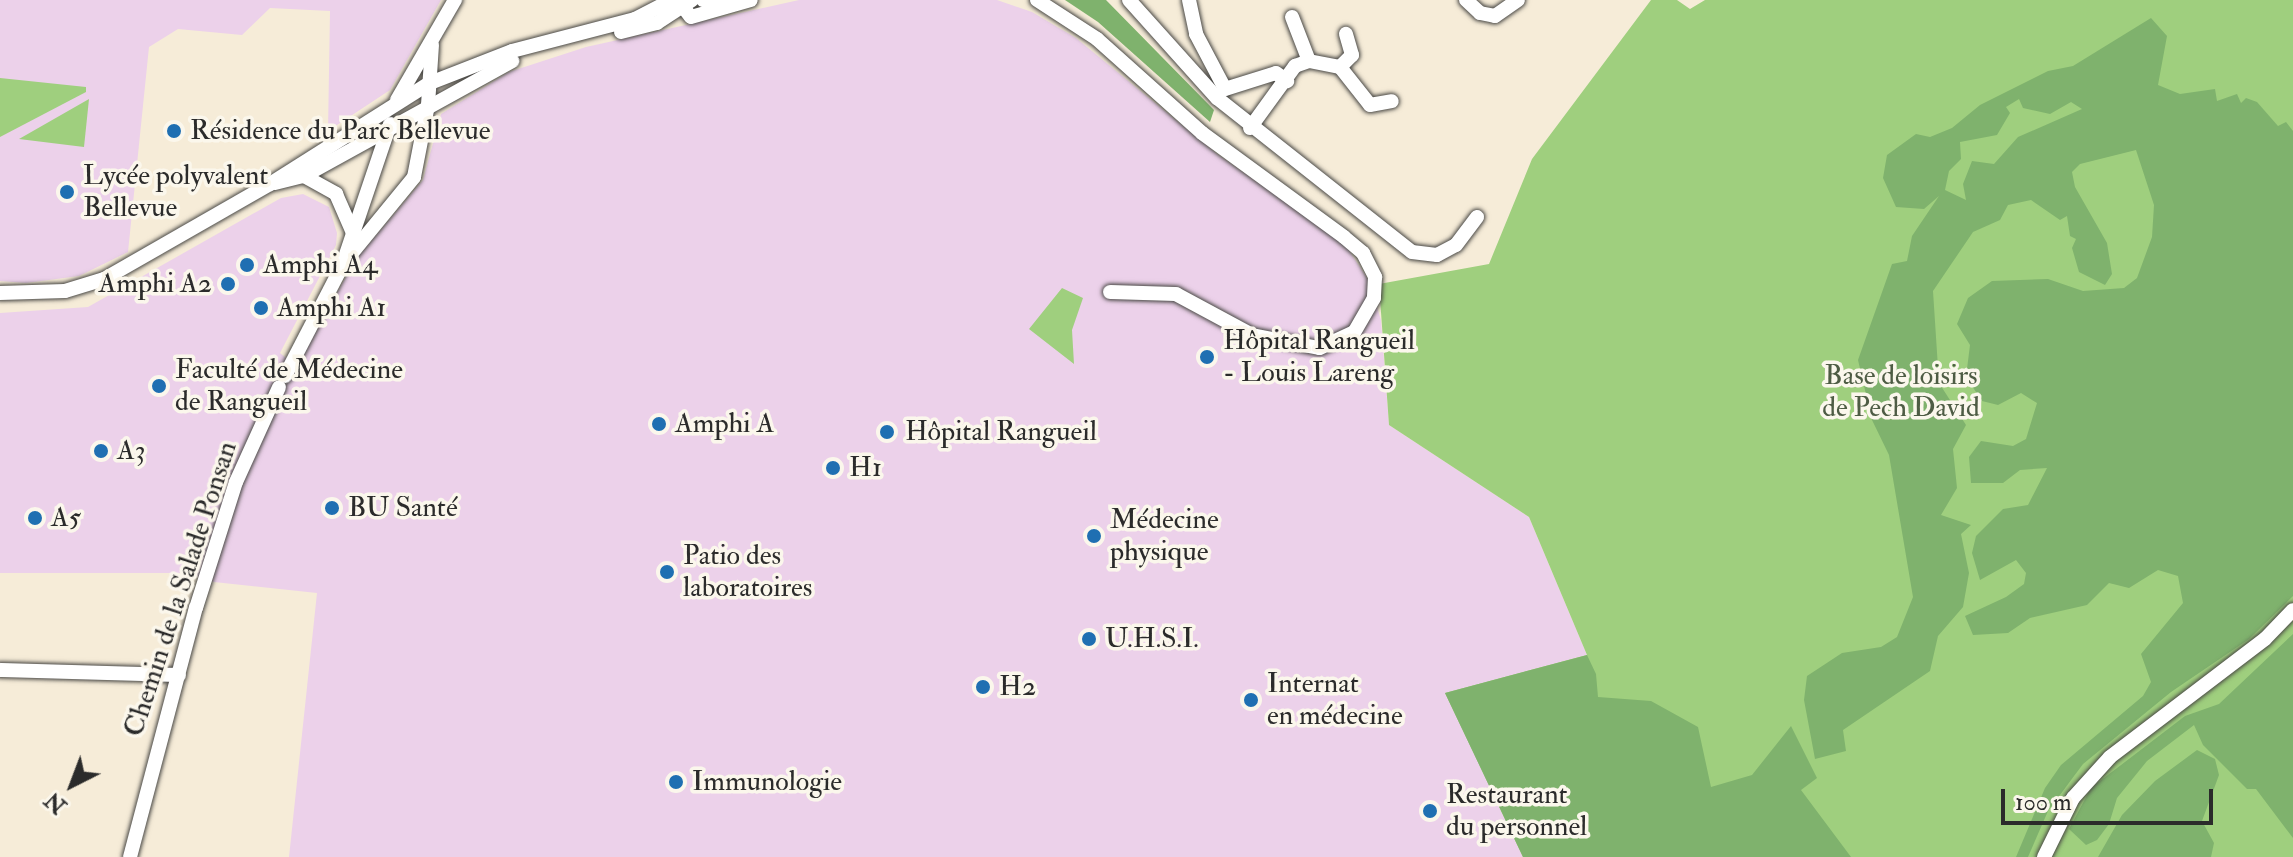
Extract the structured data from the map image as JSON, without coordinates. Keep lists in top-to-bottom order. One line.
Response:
{"streets":{"street":["Chemin de la Salade Ponsan"]},"parks":["Base de loisirs de Pech David"],"places":["Résidence du Parc Bellevue","Lycée polyvalent Bellevue","Amphi A4","Amphi A2","Amphi A1","Hôpital Rangueil - Louis Lareng","Faculté de Médecine de Rangueil","Amphi A","Hôpital Rangueil","A3","H1","BU Santé","A5","Médecine physique","Patio des laboratoires","U.H.S.I.","H2","Internat en médecine","Immunologie","Restaurant du personnel"],"scale_bar":"100 m","north":"bottom left"}
